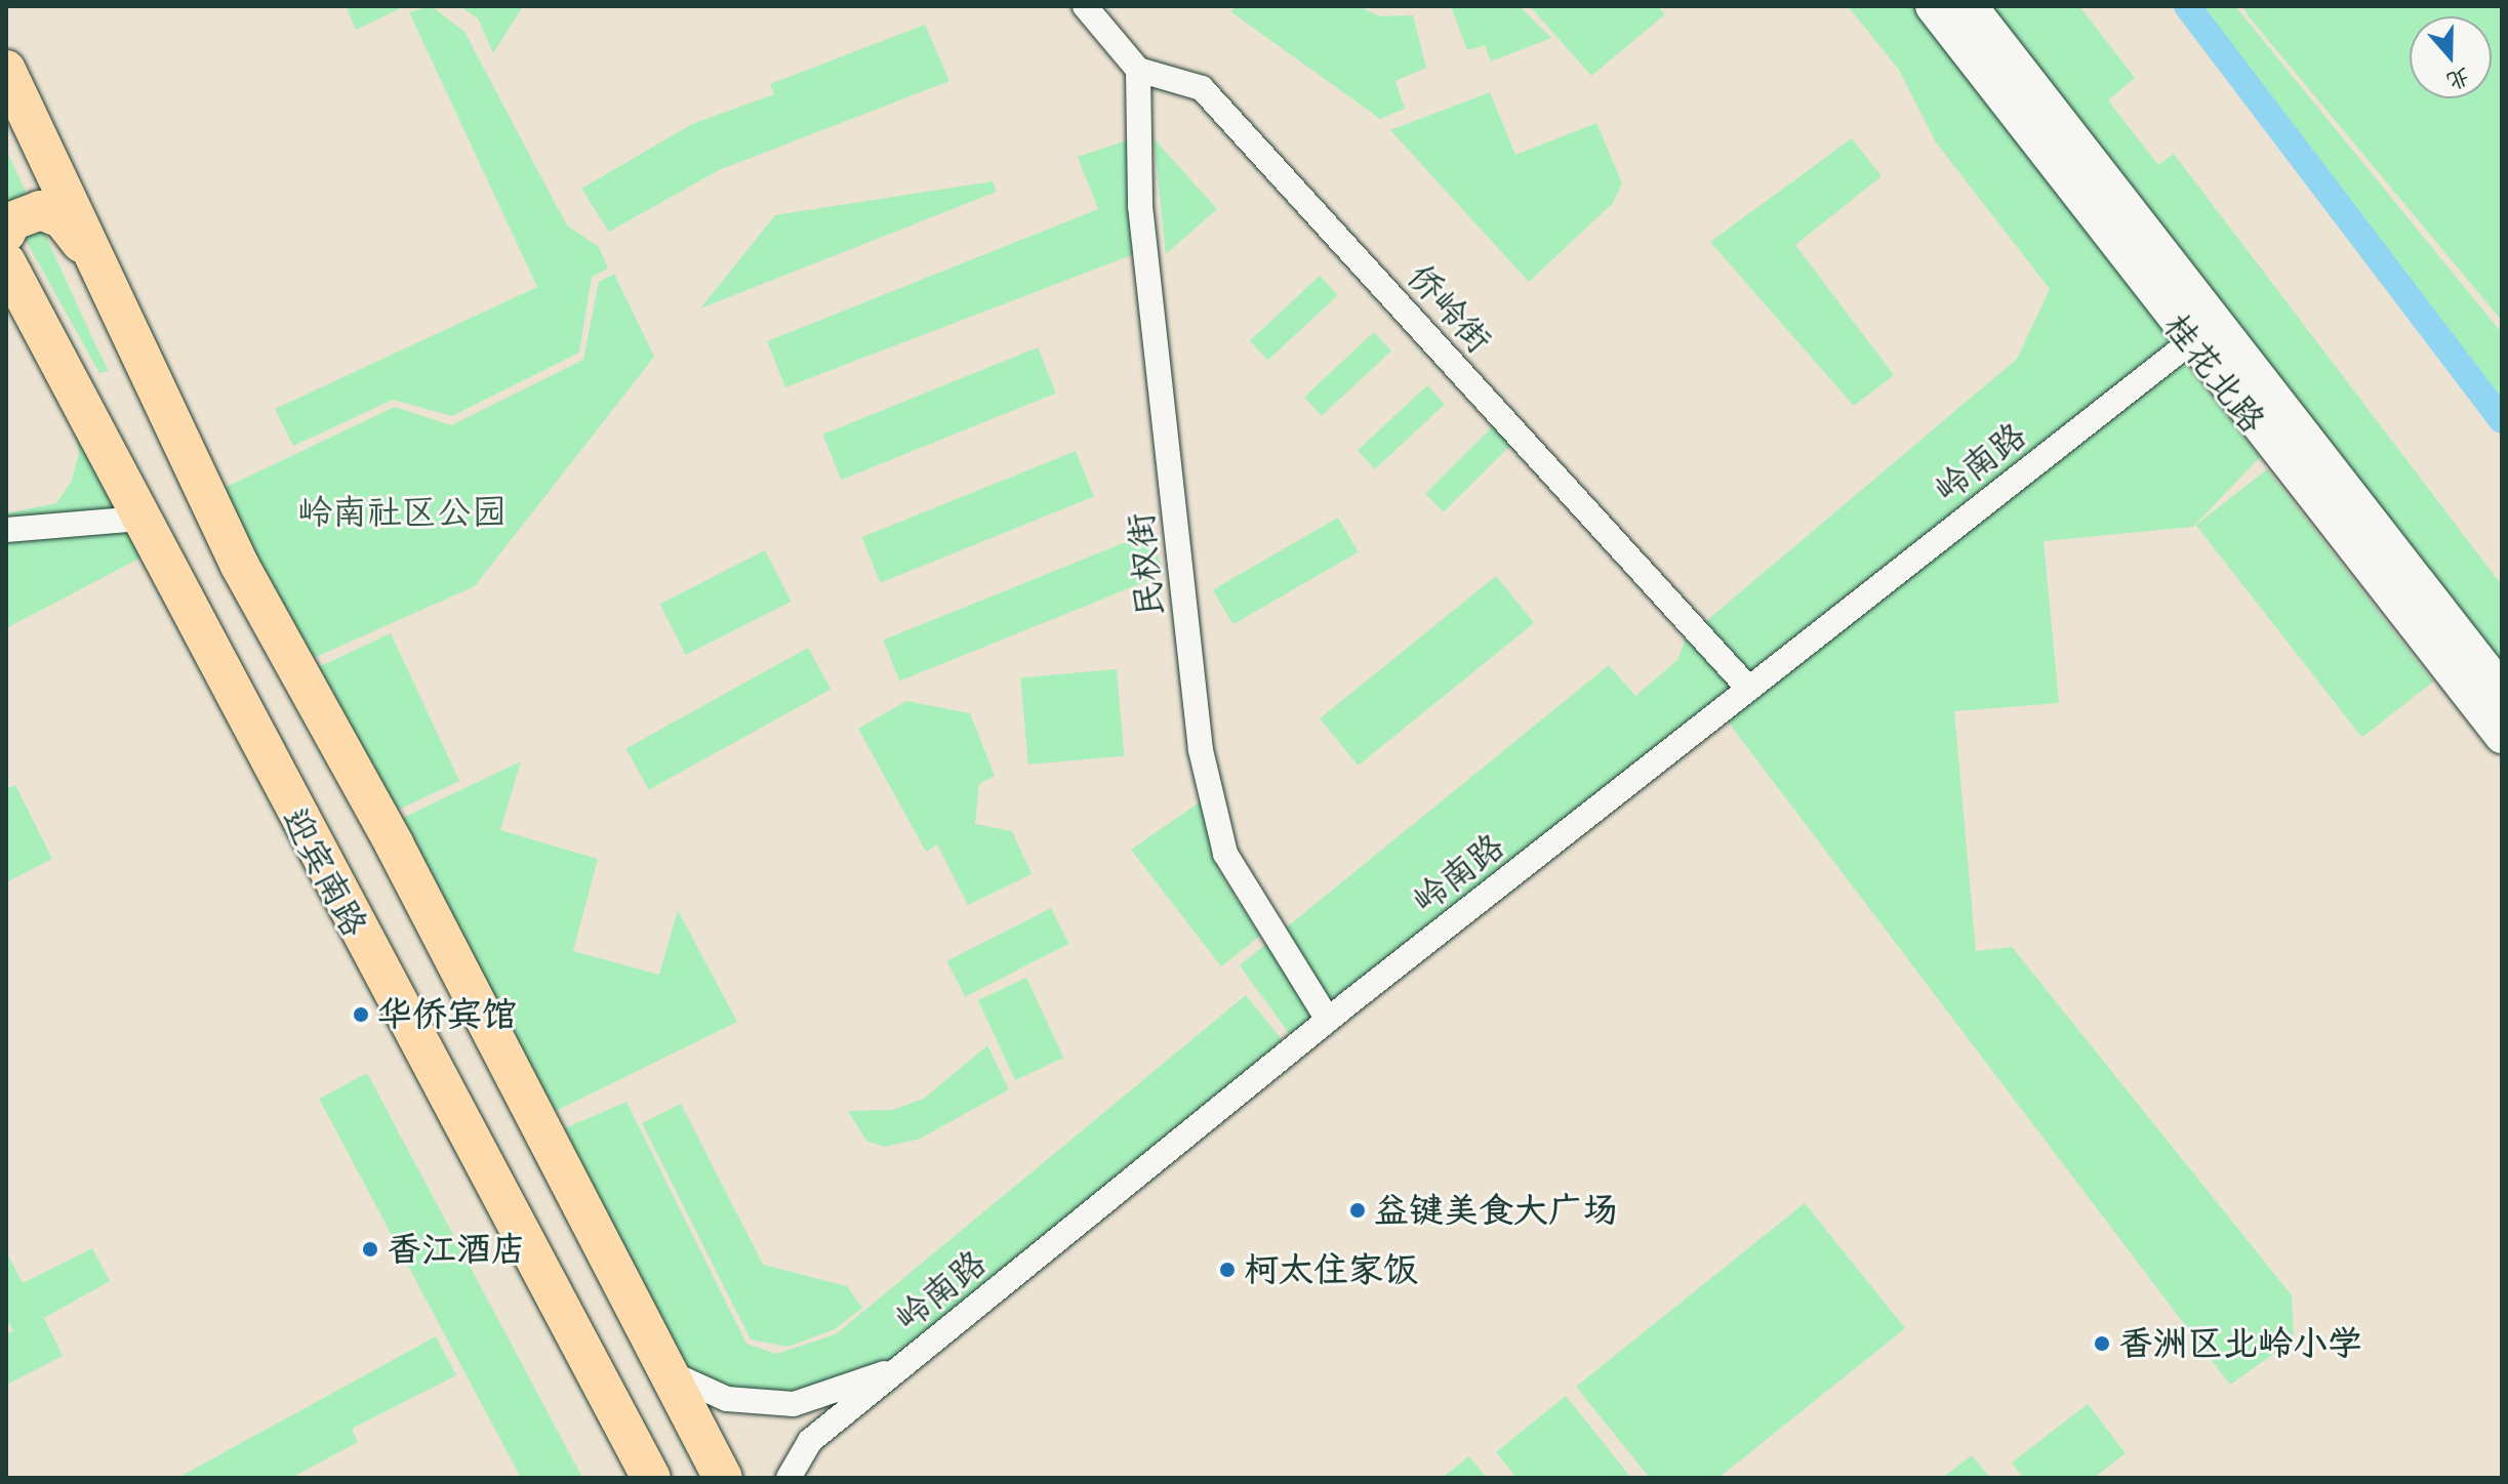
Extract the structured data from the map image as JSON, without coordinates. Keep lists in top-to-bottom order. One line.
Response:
{"streets":{"main road":["桂花北路","迎宾南路"],"street":["侨岭街","岭南路","民权街"]},"crossings":[["侨岭街","岭南路"],["侨岭街","民权街"],["桂花北路","岭南路"],["岭南路","民权街"]],"parks":["岭南社区公园"],"places":["华侨宾馆","益键美食大广场","香江酒店","柯太住家饭","香洲区北岭小学"],"north":"bottom"}
